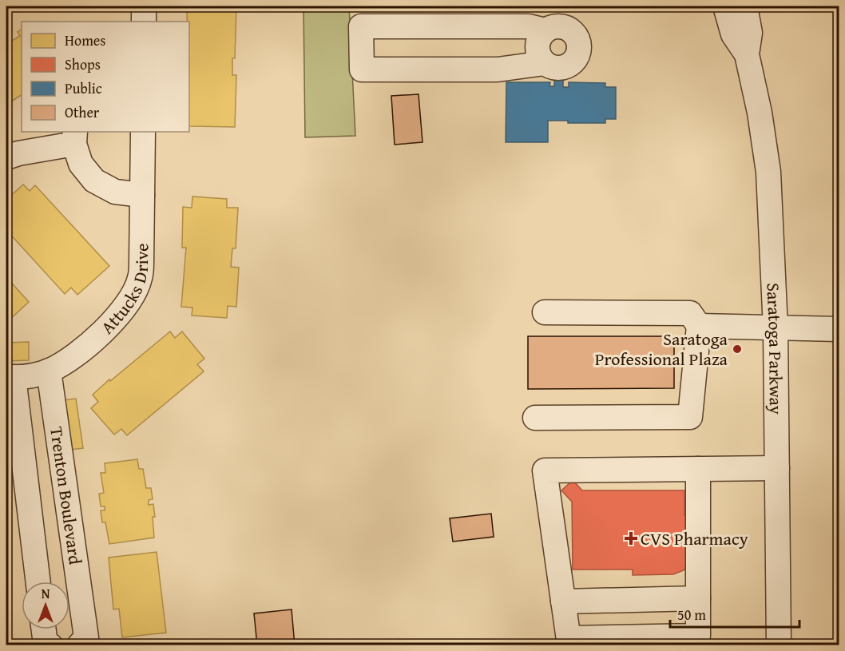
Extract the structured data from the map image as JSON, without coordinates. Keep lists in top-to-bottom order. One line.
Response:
{"streets":{"street":["Attucks Drive","Saratoga Parkway","Trenton Boulevard"]},"crossings":[["Attucks Drive","Trenton Boulevard"]],"places":{"other":["Saratoga Professional Plaza"],"health":["CVS Pharmacy"]},"legend":["Homes","Shops","Public","Other"],"scale_bar":"50 m","north":"top"}
